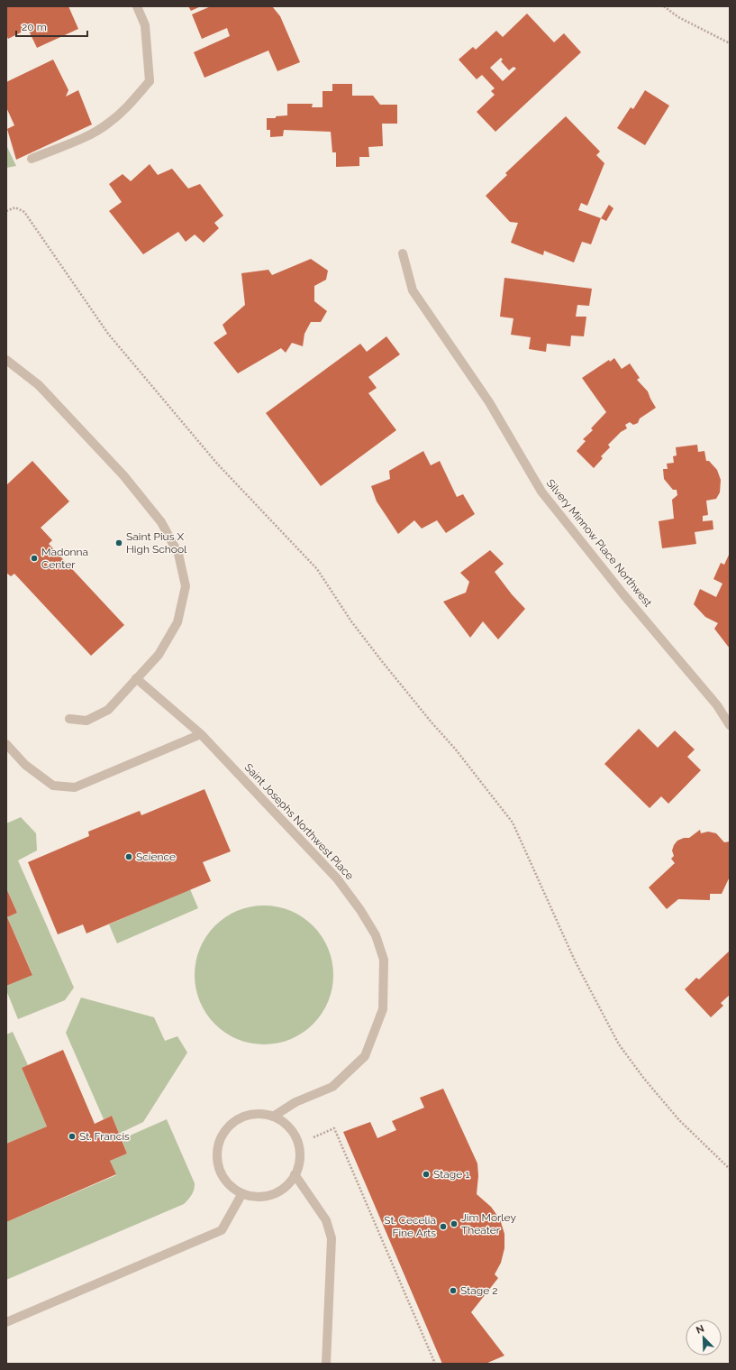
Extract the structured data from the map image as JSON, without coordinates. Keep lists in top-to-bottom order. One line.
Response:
{"streets":{"street":["Silvery Minnow Place Northwest","Saint Josephs Northwest Place"]},"places":["Saint Pius X High School","Madonna Center","Science","St. Francis","Stage 1","Jim Morley Theater","St. Cecelia Fine Arts","Stage 2"],"scale_bar":"20 m","north":"top left"}
